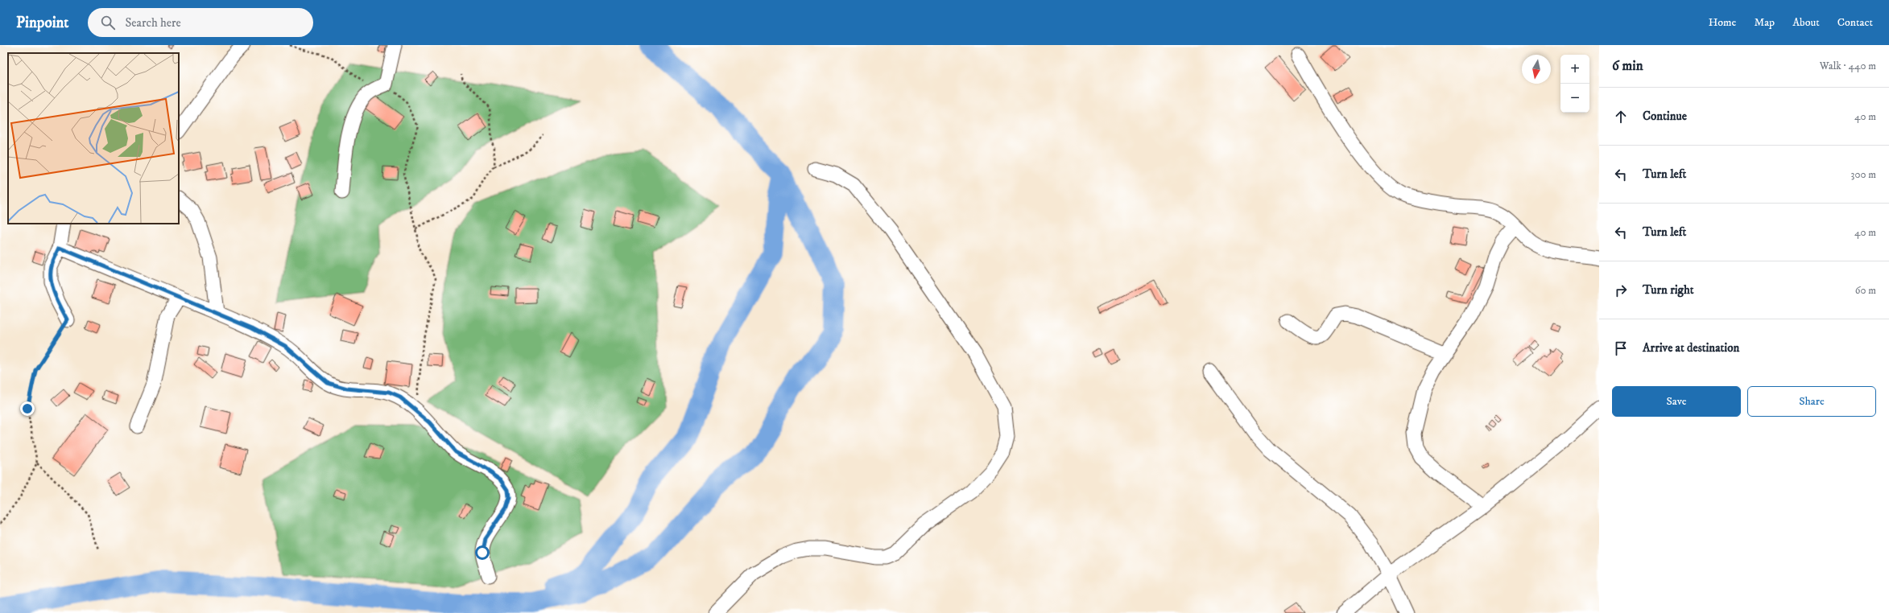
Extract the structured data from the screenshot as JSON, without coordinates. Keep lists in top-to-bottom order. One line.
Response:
{"north":"bottom","page":{"header":"Pinpoint","search":"Search here","nav":["Home","Map","About","Contact"],"heading":["6 min","Walk · 440 m"],"map_buttons":["+","−"],"list":[["Continue","40 m"],["Turn left","300 m"],["Turn left","40 m"],["Turn right","60 m"],"Arrive at destination"],"buttons":["Save","Share"]}}
